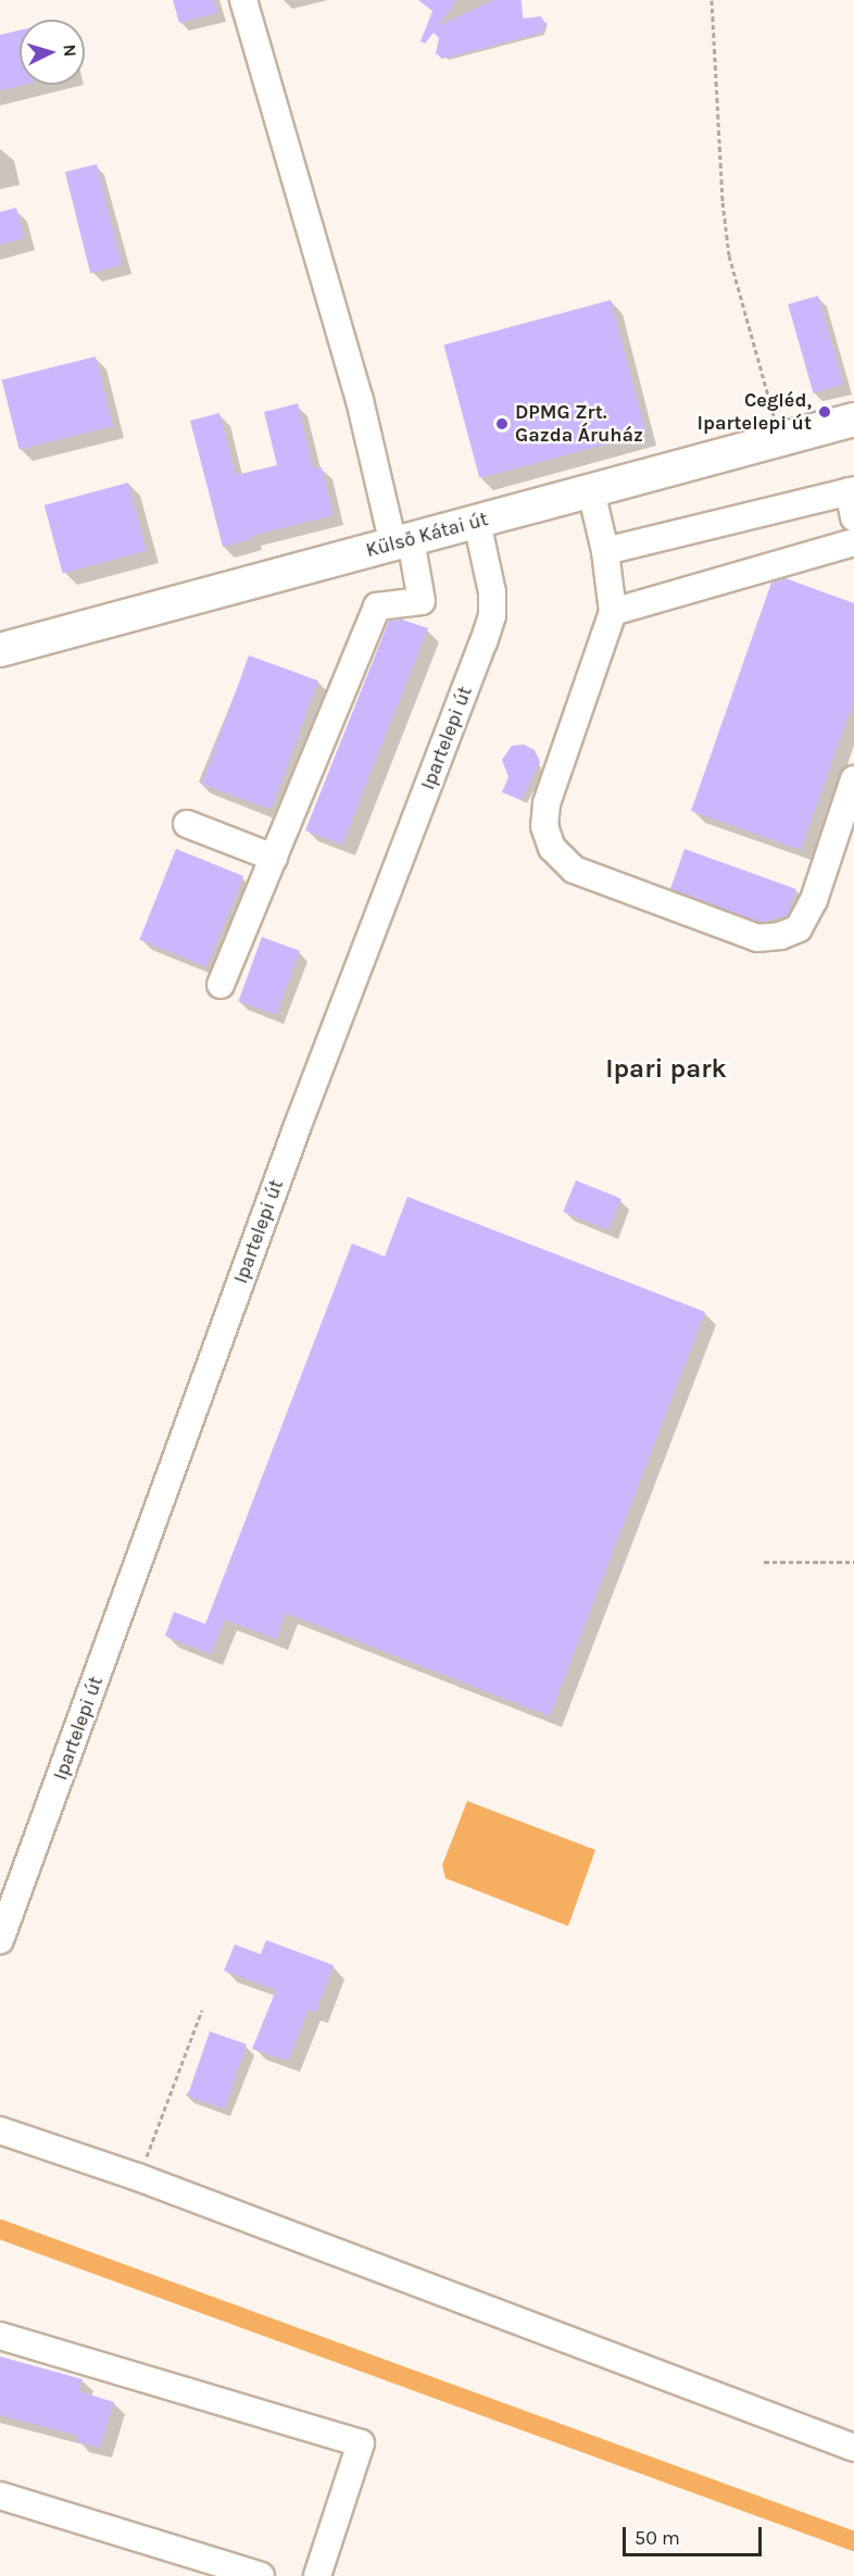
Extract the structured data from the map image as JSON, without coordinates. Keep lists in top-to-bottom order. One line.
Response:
{"streets":{"main road":["Külső Kátai út"],"street":["Ipartelepi út"]},"crossings":[["Külső Kátai út","Ipartelepi út"]],"districts":["Ipari park"],"places":["Cegléd, Ipartelepi út","DPMG Zrt. Gazda Áruház"],"scale_bar":"50 m","north":"right"}
